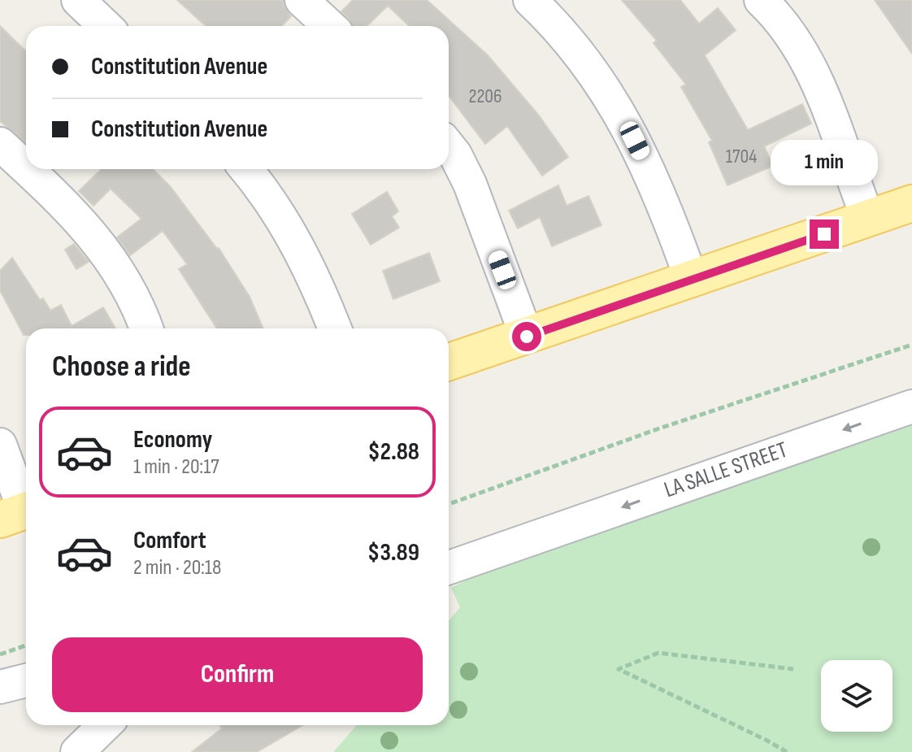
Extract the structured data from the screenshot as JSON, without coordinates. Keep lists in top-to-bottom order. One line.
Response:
{"streets":{"street":["LA SALLE STREET"]},"one_way":["LA SALLE STREET"],"house_numbers":["2206","1704"],"page":{"banner":["Constitution Avenue","Constitution Avenue"],"bubble":"1 min","heading":"Choose a ride","list":[{"name":"Economy","note":"1 min · 20:17","value":"$2.88"},{"name":"Comfort","note":"2 min · 20:18","value":"$3.89"}],"buttons":"Confirm"}}
